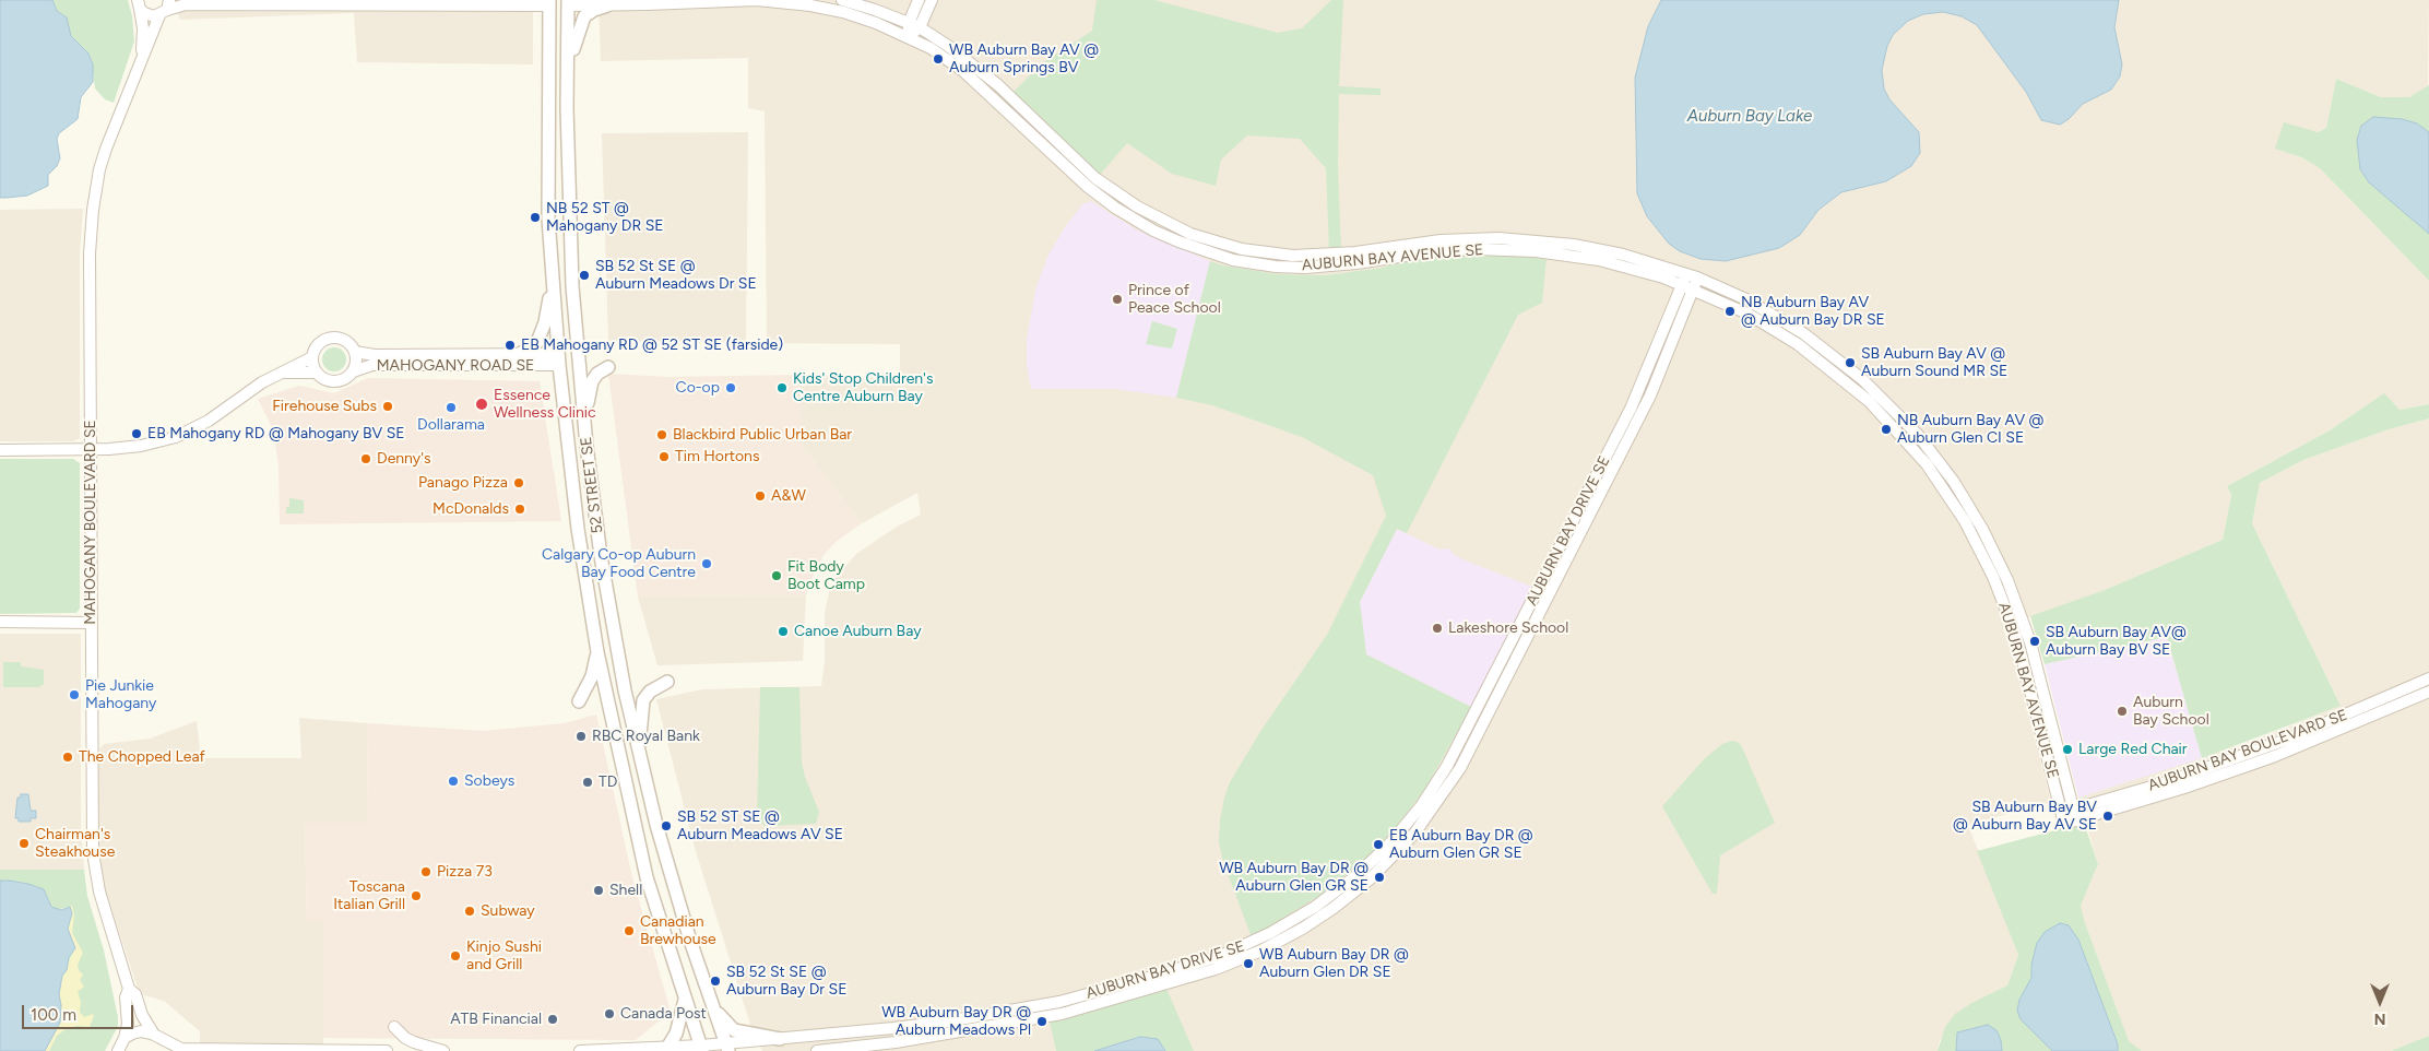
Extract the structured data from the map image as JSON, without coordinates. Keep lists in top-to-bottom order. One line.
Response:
{"streets":{"main road":["AUBURN BAY AVENUE SE","52 STREET SE"],"street":["MAHOGANY ROAD SE","MAHOGANY BOULEVARD SE","AUBURN BAY DRIVE SE","AUBURN BAY BOULEVARD SE"]},"crossings":[["AUBURN BAY AVENUE SE","52 STREET SE"],["AUBURN BAY AVENUE SE","AUBURN BAY DRIVE SE"],["AUBURN BAY AVENUE SE","AUBURN BAY BOULEVARD SE"],["MAHOGANY ROAD SE","52 STREET SE"],["52 STREET SE","AUBURN BAY DRIVE SE"]],"water":["Auburn Bay Lake"],"places":["WB Auburn Bay AV @ Auburn Springs BV","NB 52 ST @ Mahogany DR SE","SB 52 St SE @ Auburn Meadows Dr SE","Prince of Peace School","NB Auburn Bay AV @ Auburn Bay DR SE","EB Mahogany RD @ 52 ST SE (farside)","SB Auburn Bay AV @ Auburn Sound MR SE","Co-op","Kids' Stop Children's Centre Auburn Bay","Essence Wellness Clinic","Firehouse Subs","Dollarama","NB Auburn Bay AV @ Auburn Glen CI SE","EB Mahogany RD @ Mahogany BV SE","Blackbird Public Urban Bar","Tim Hortons","Denny's","Panago Pizza","A&W","McDonalds","Calgary Co-op Auburn Bay Food Centre","Fit Body Boot Camp","Lakeshore School","Canoe Auburn Bay","SB Auburn Bay AV@ Auburn Bay BV SE","Pie Junkie Mahogany","Auburn Bay School","RBC Royal Bank","Large Red Chair","The Chopped Leaf","Sobeys","TD","SB Auburn Bay BV @ Auburn Bay AV SE","SB 52 ST SE @ Auburn Meadows AV SE","Chairman's Steakhouse","EB Auburn Bay DR @ Auburn Glen GR SE","Pizza 73","WB Auburn Bay DR @ Auburn Glen GR SE","Shell","Toscana Italian Grill","Subway","Canadian Brewhouse","Kinjo Sushi and Grill","WB Auburn Bay DR @ Auburn Glen DR SE","SB 52 St SE @ Auburn Bay Dr SE","Canada Post","ATB Financial","WB Auburn Bay DR @ Auburn Meadows Pl"],"scale_bar":"100 m","north":"bottom"}
